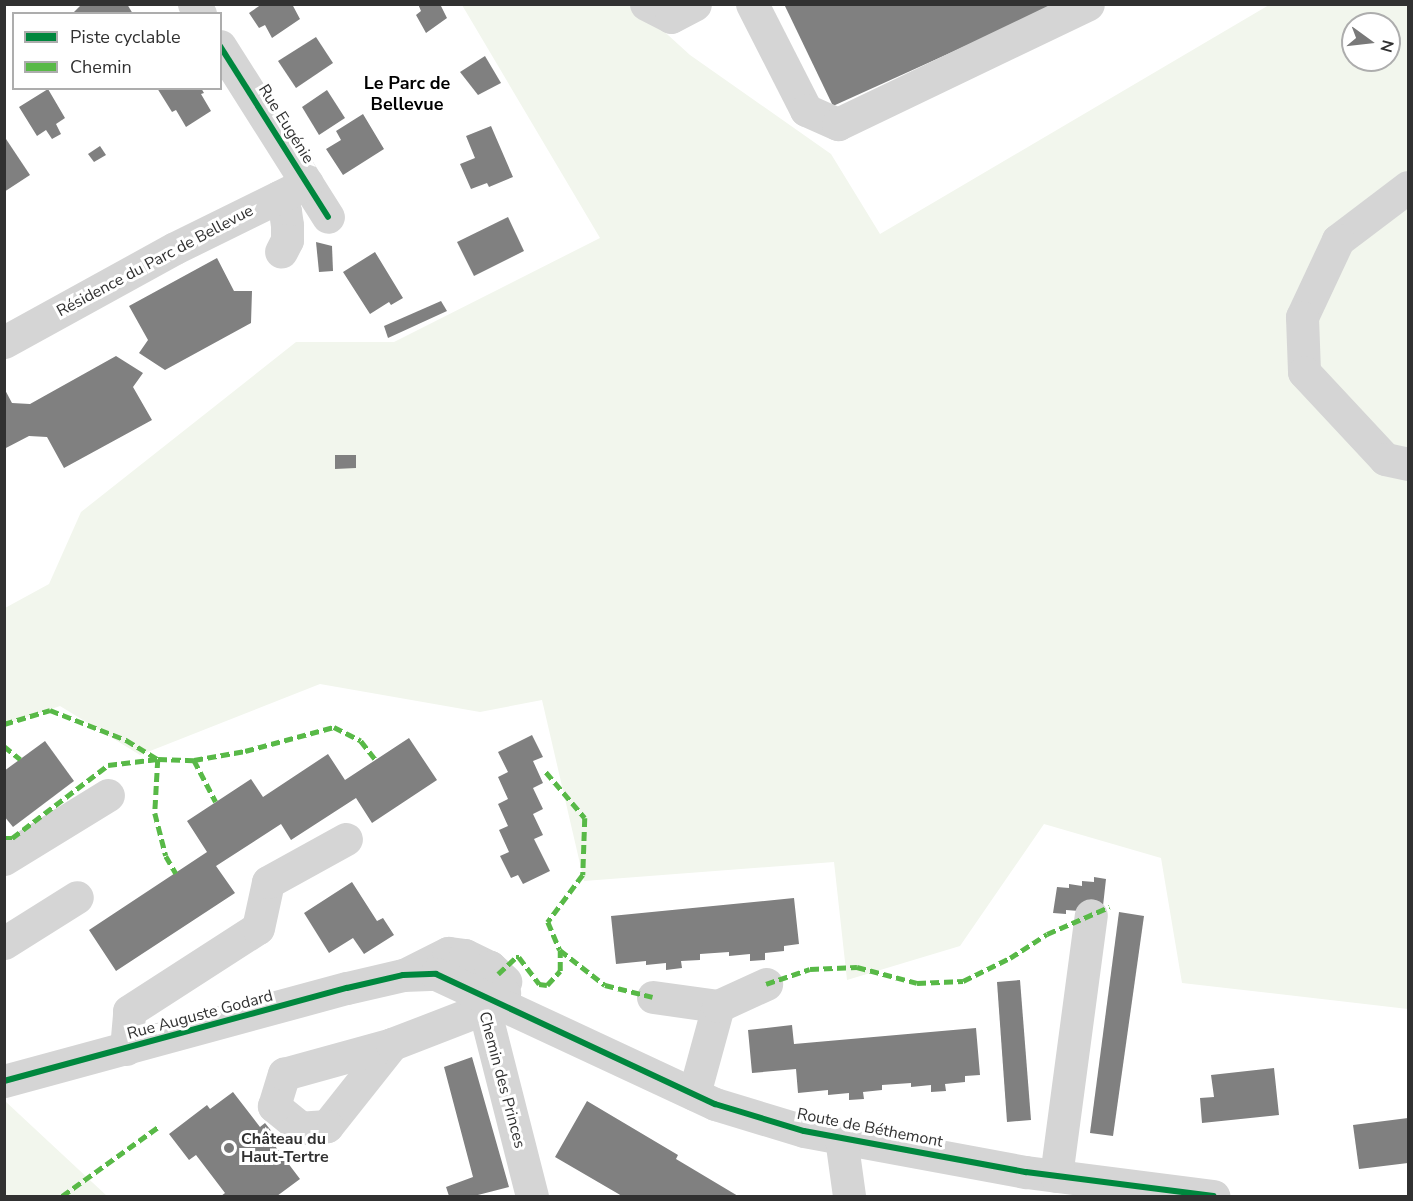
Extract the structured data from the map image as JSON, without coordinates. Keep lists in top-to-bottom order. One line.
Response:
{"streets":{"street":["Rue Eugénie","Résidence du Parc de Bellevue","Rue Auguste Godard","Chemin des Princes","Route de Béthemont"]},"crossings":[["Rue Eugénie","Résidence du Parc de Bellevue"],["Rue Auguste Godard","Chemin des Princes"],["Rue Auguste Godard","Route de Béthemont"],["Chemin des Princes","Route de Béthemont"]],"districts":["Le Parc de Bellevue"],"places":["Château du Haut-Tertre"],"legend":["Piste cyclable","Chemin"],"north":"right"}
